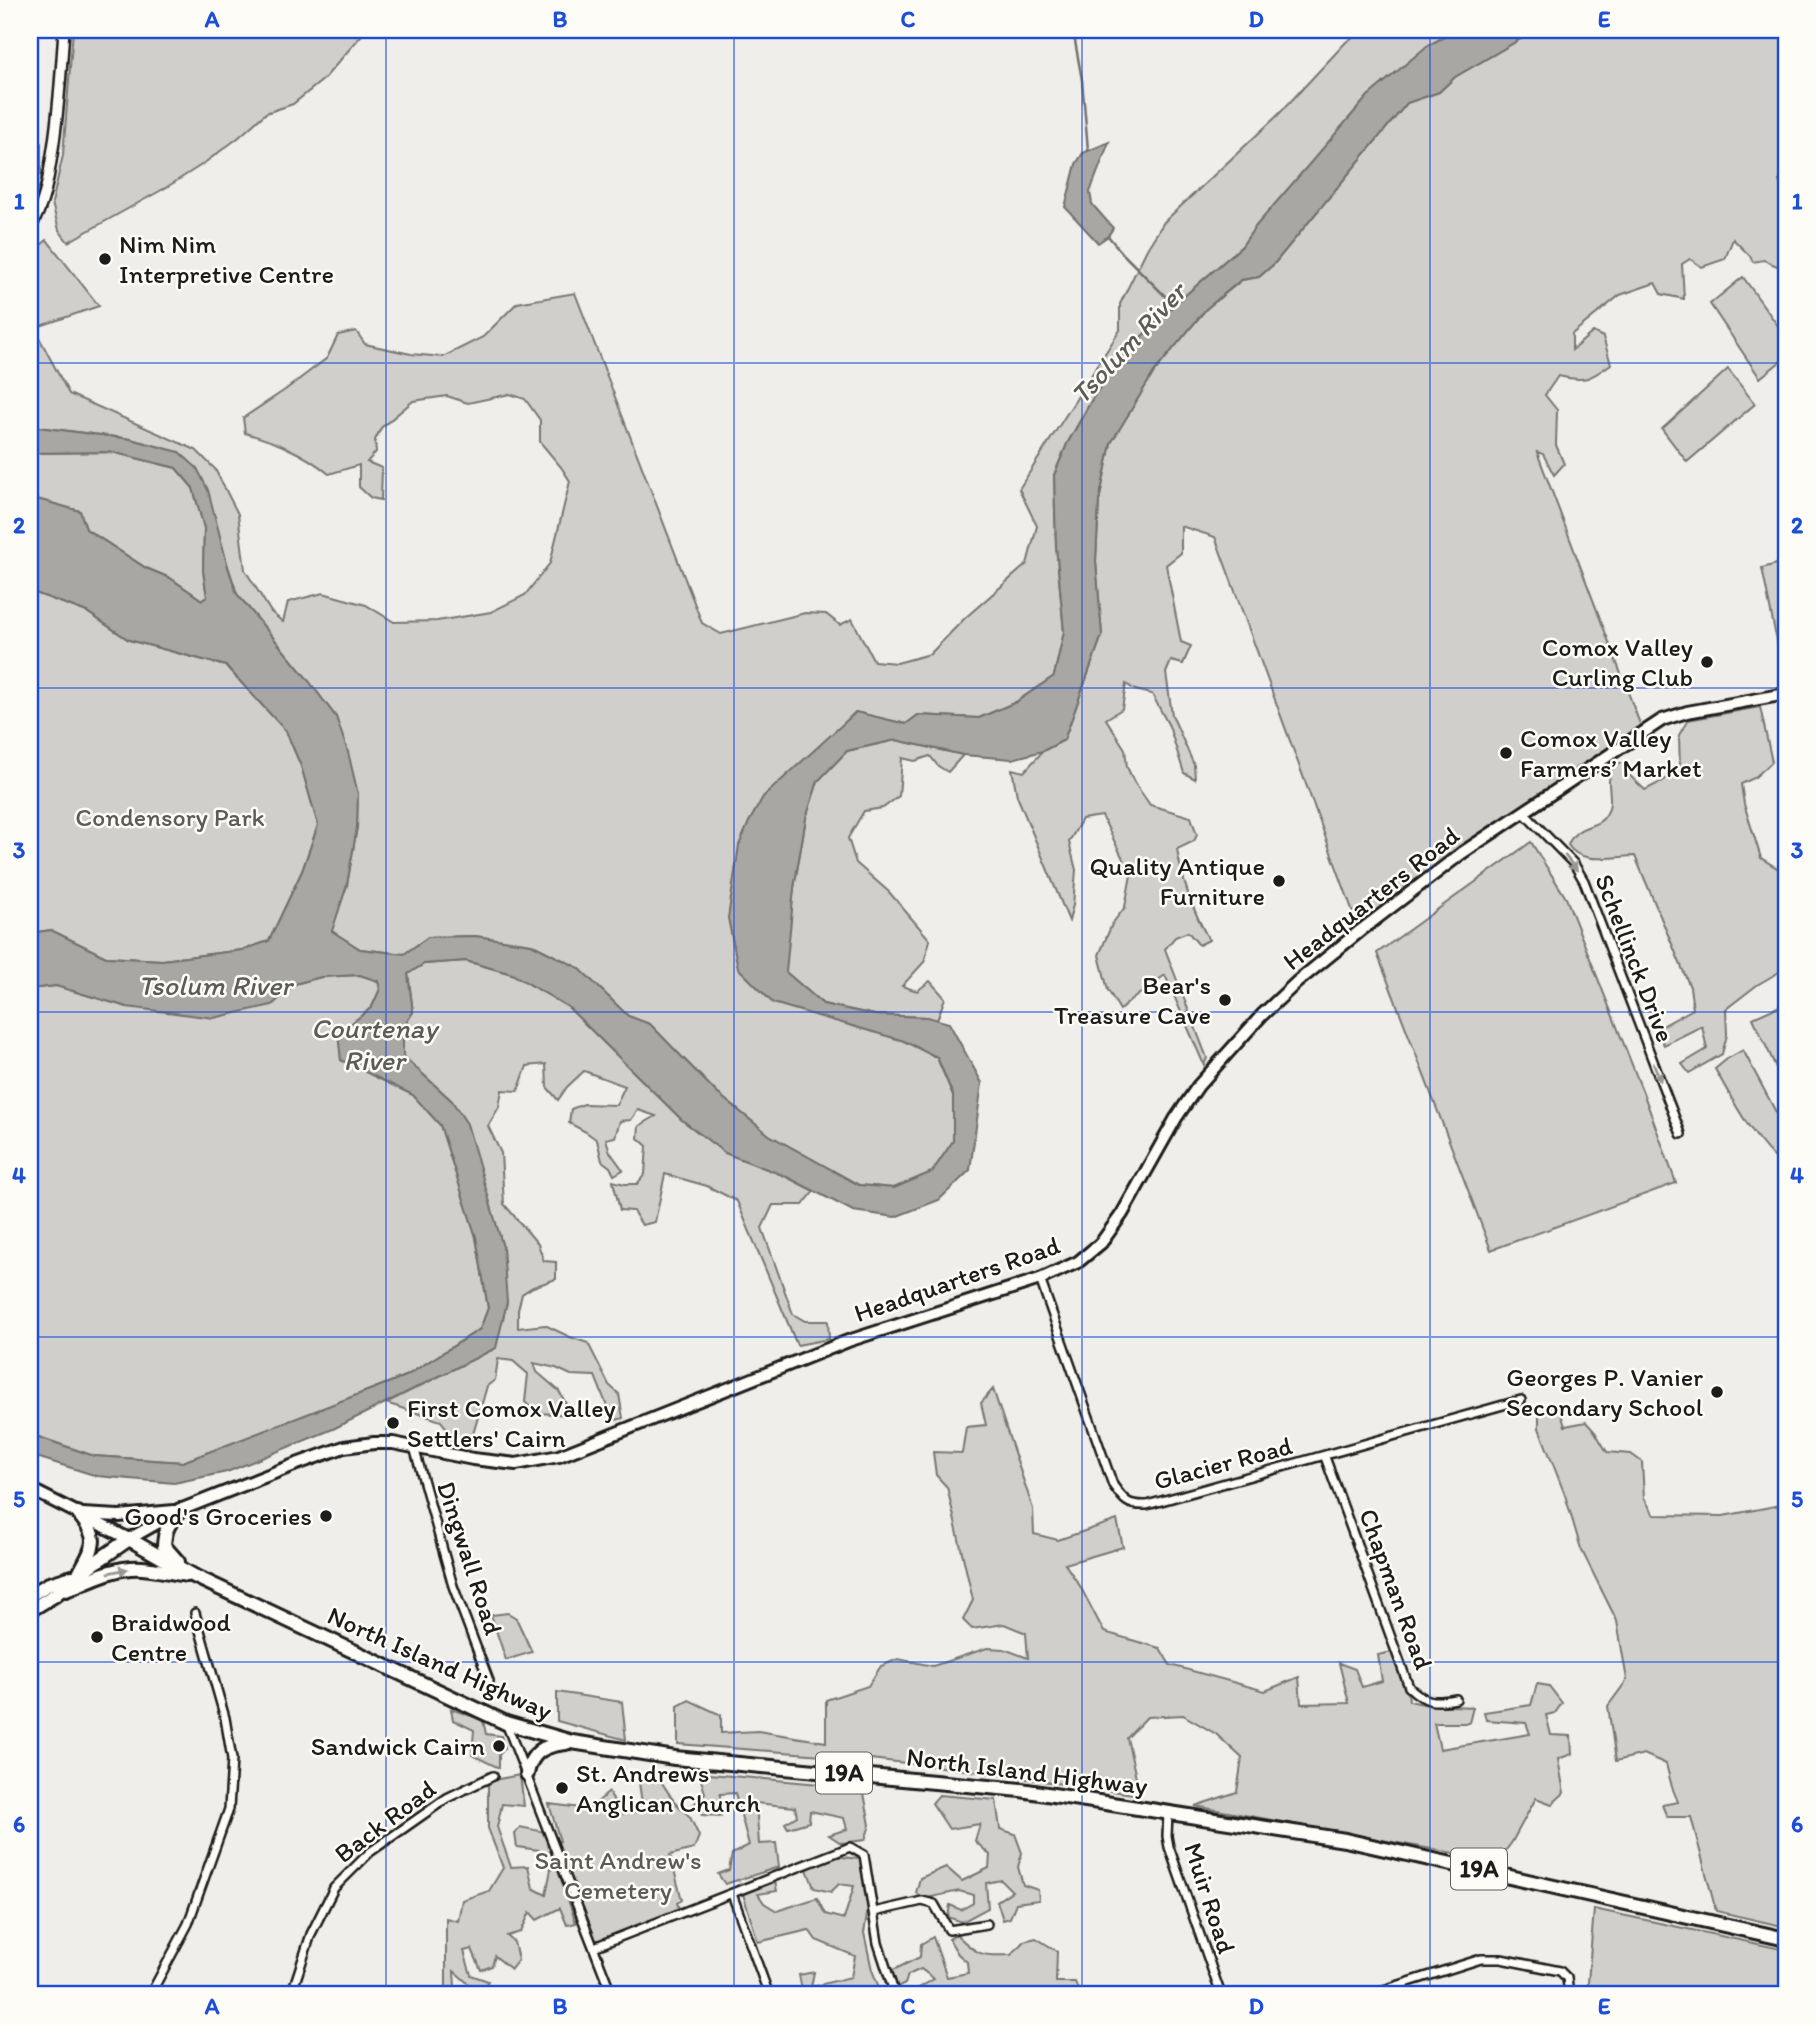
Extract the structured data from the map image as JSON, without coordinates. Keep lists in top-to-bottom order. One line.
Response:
{"streets":{"main road":["Headquarters Road","North Island Highway","19A"],"street":["Schellinck Drive","Glacier Road","Dingwall Road","Chapman Road","Back Road","Muir Road"]},"crossings":[["Headquarters Road","Schellinck Drive"],["Headquarters Road","Glacier Road"],["Headquarters Road","Dingwall Road"],["Headquarters Road","North Island Highway"],["Glacier Road","Chapman Road"],["North Island Highway","Muir Road"]],"one_way":["Schellinck Drive"],"water":["Tsolum River","Courtenay River"],"parks":["Condensory Park","Saint Andrew's Cemetery"],"places":["Nim Nim Interpretive Centre","Comox Valley Curling Club","Comox Valley Farmers’ Market","Quality Antique Furniture","Bear's Treasure Cave","Georges P. Vanier Secondary School","First Comox Valley Settlers' Cairn","Good's Groceries","Braidwood Centre","Sandwick Cairn","St. Andrews Anglican Church"],"grid":{"columns":["A","B","C","D","E"],"rows":["1","2","3","4","5","6"]}}
